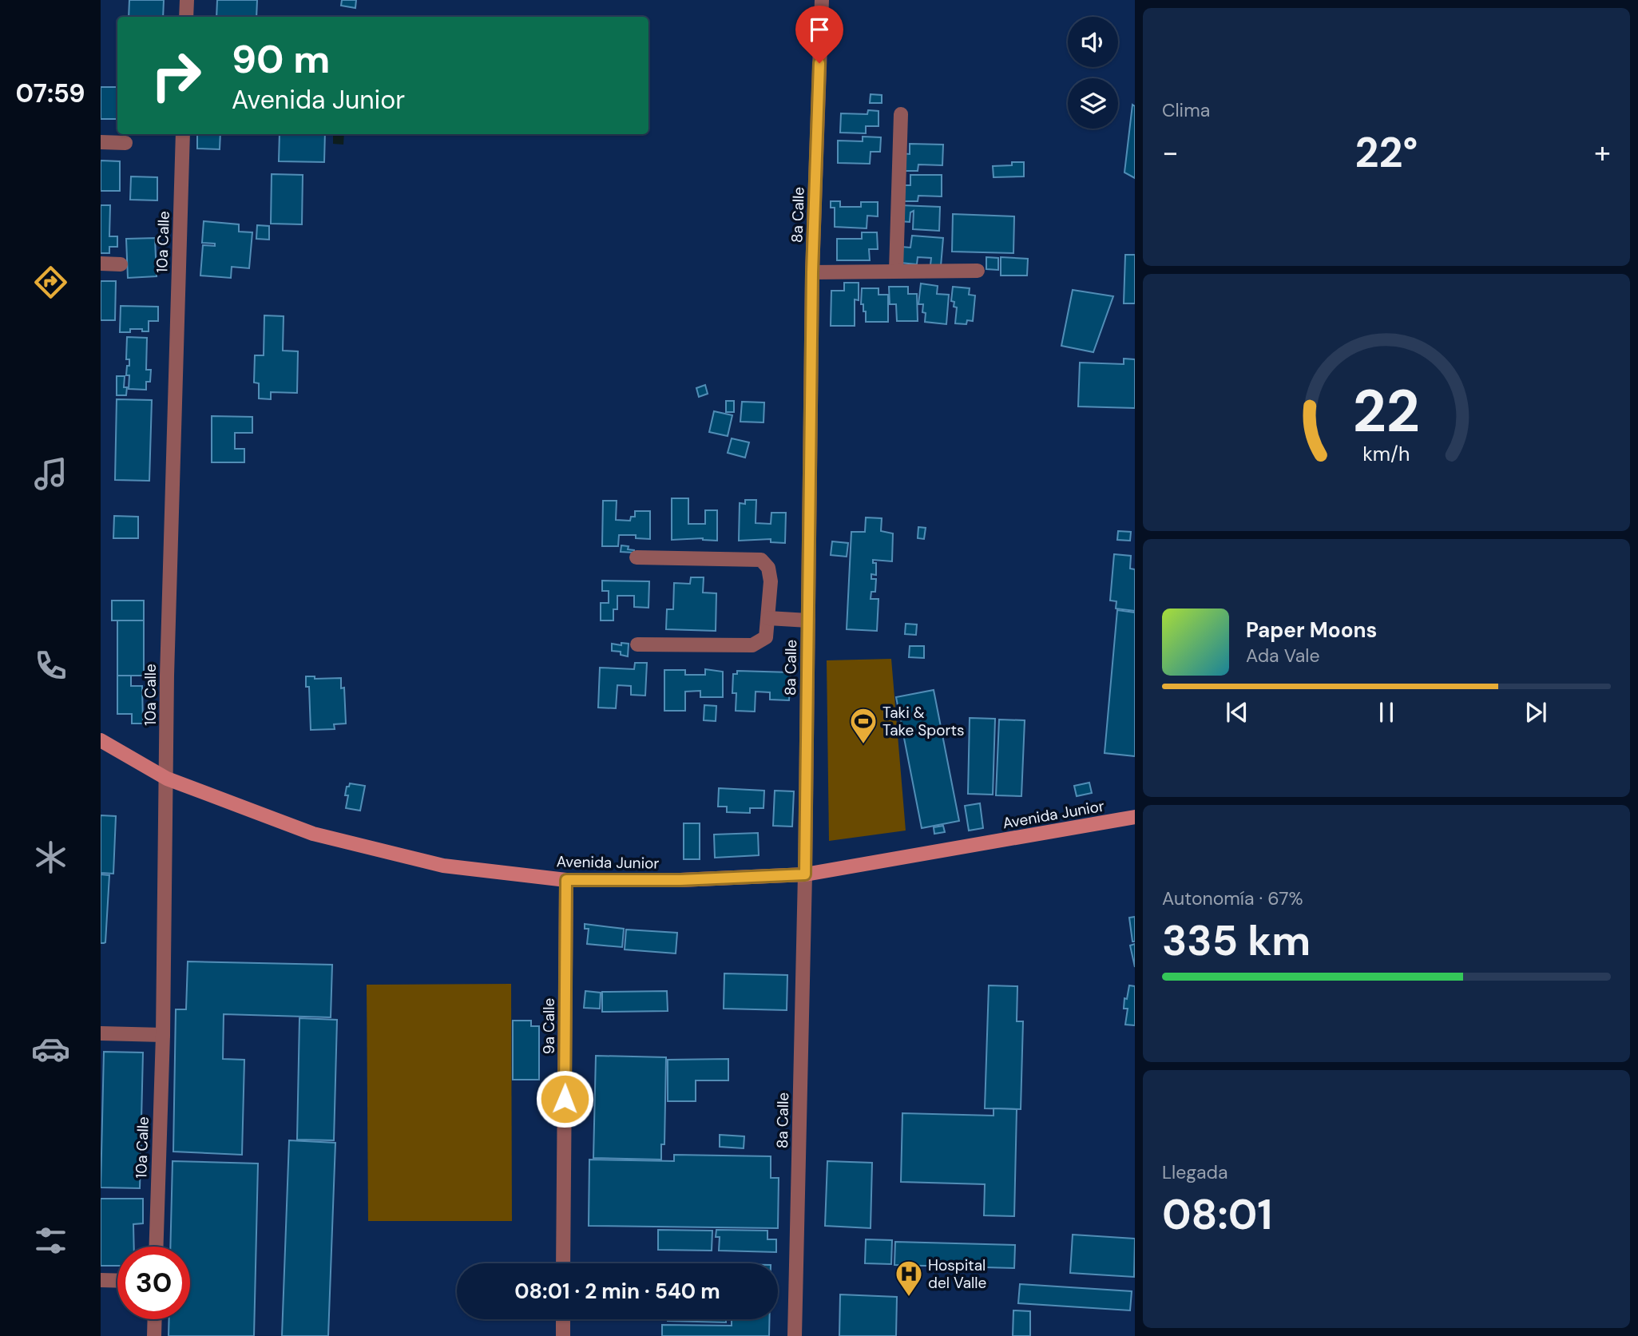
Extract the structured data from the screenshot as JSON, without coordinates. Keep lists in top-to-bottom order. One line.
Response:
{"streets":{"main road":["Avenida Junior"],"street":["8a Calle","10a Calle","9a Calle"]},"crossings":[["8a Calle","Avenida Junior"],["10a Calle","Avenida Junior"],["Avenida Junior","9a Calle"]],"places":{"sports":["Taki & Take Sports"],"hospital":["Hospital del Valle"]},"page":{"tabs":"07:59","tile":["Clima",["Autonomía · 67%","335 km"],["Llegada","08:01"]],"turn":["90 m","Avenida Junior"],"heat":["−","22°","+"],"song":["Paper Moons","Ada Vale"],"limit":"30","trip":"08:01 · 2 min · 540 m","gauge":["22","km/h"]}}
